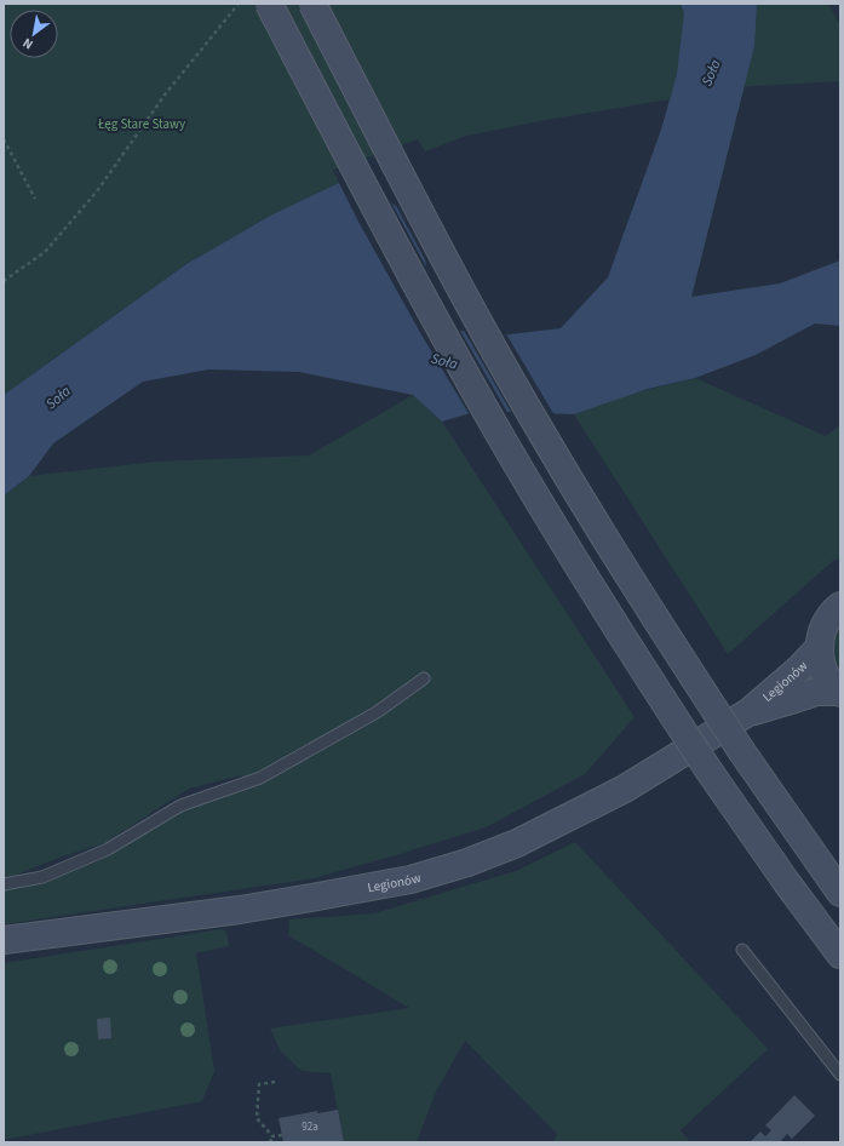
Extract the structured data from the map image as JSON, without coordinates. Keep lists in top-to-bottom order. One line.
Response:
{"streets":{"main road":["Legionów"]},"water":["Soła"],"parks":["Łęg Stare Stawy"],"house_numbers":["92a"],"north":"bottom left"}
